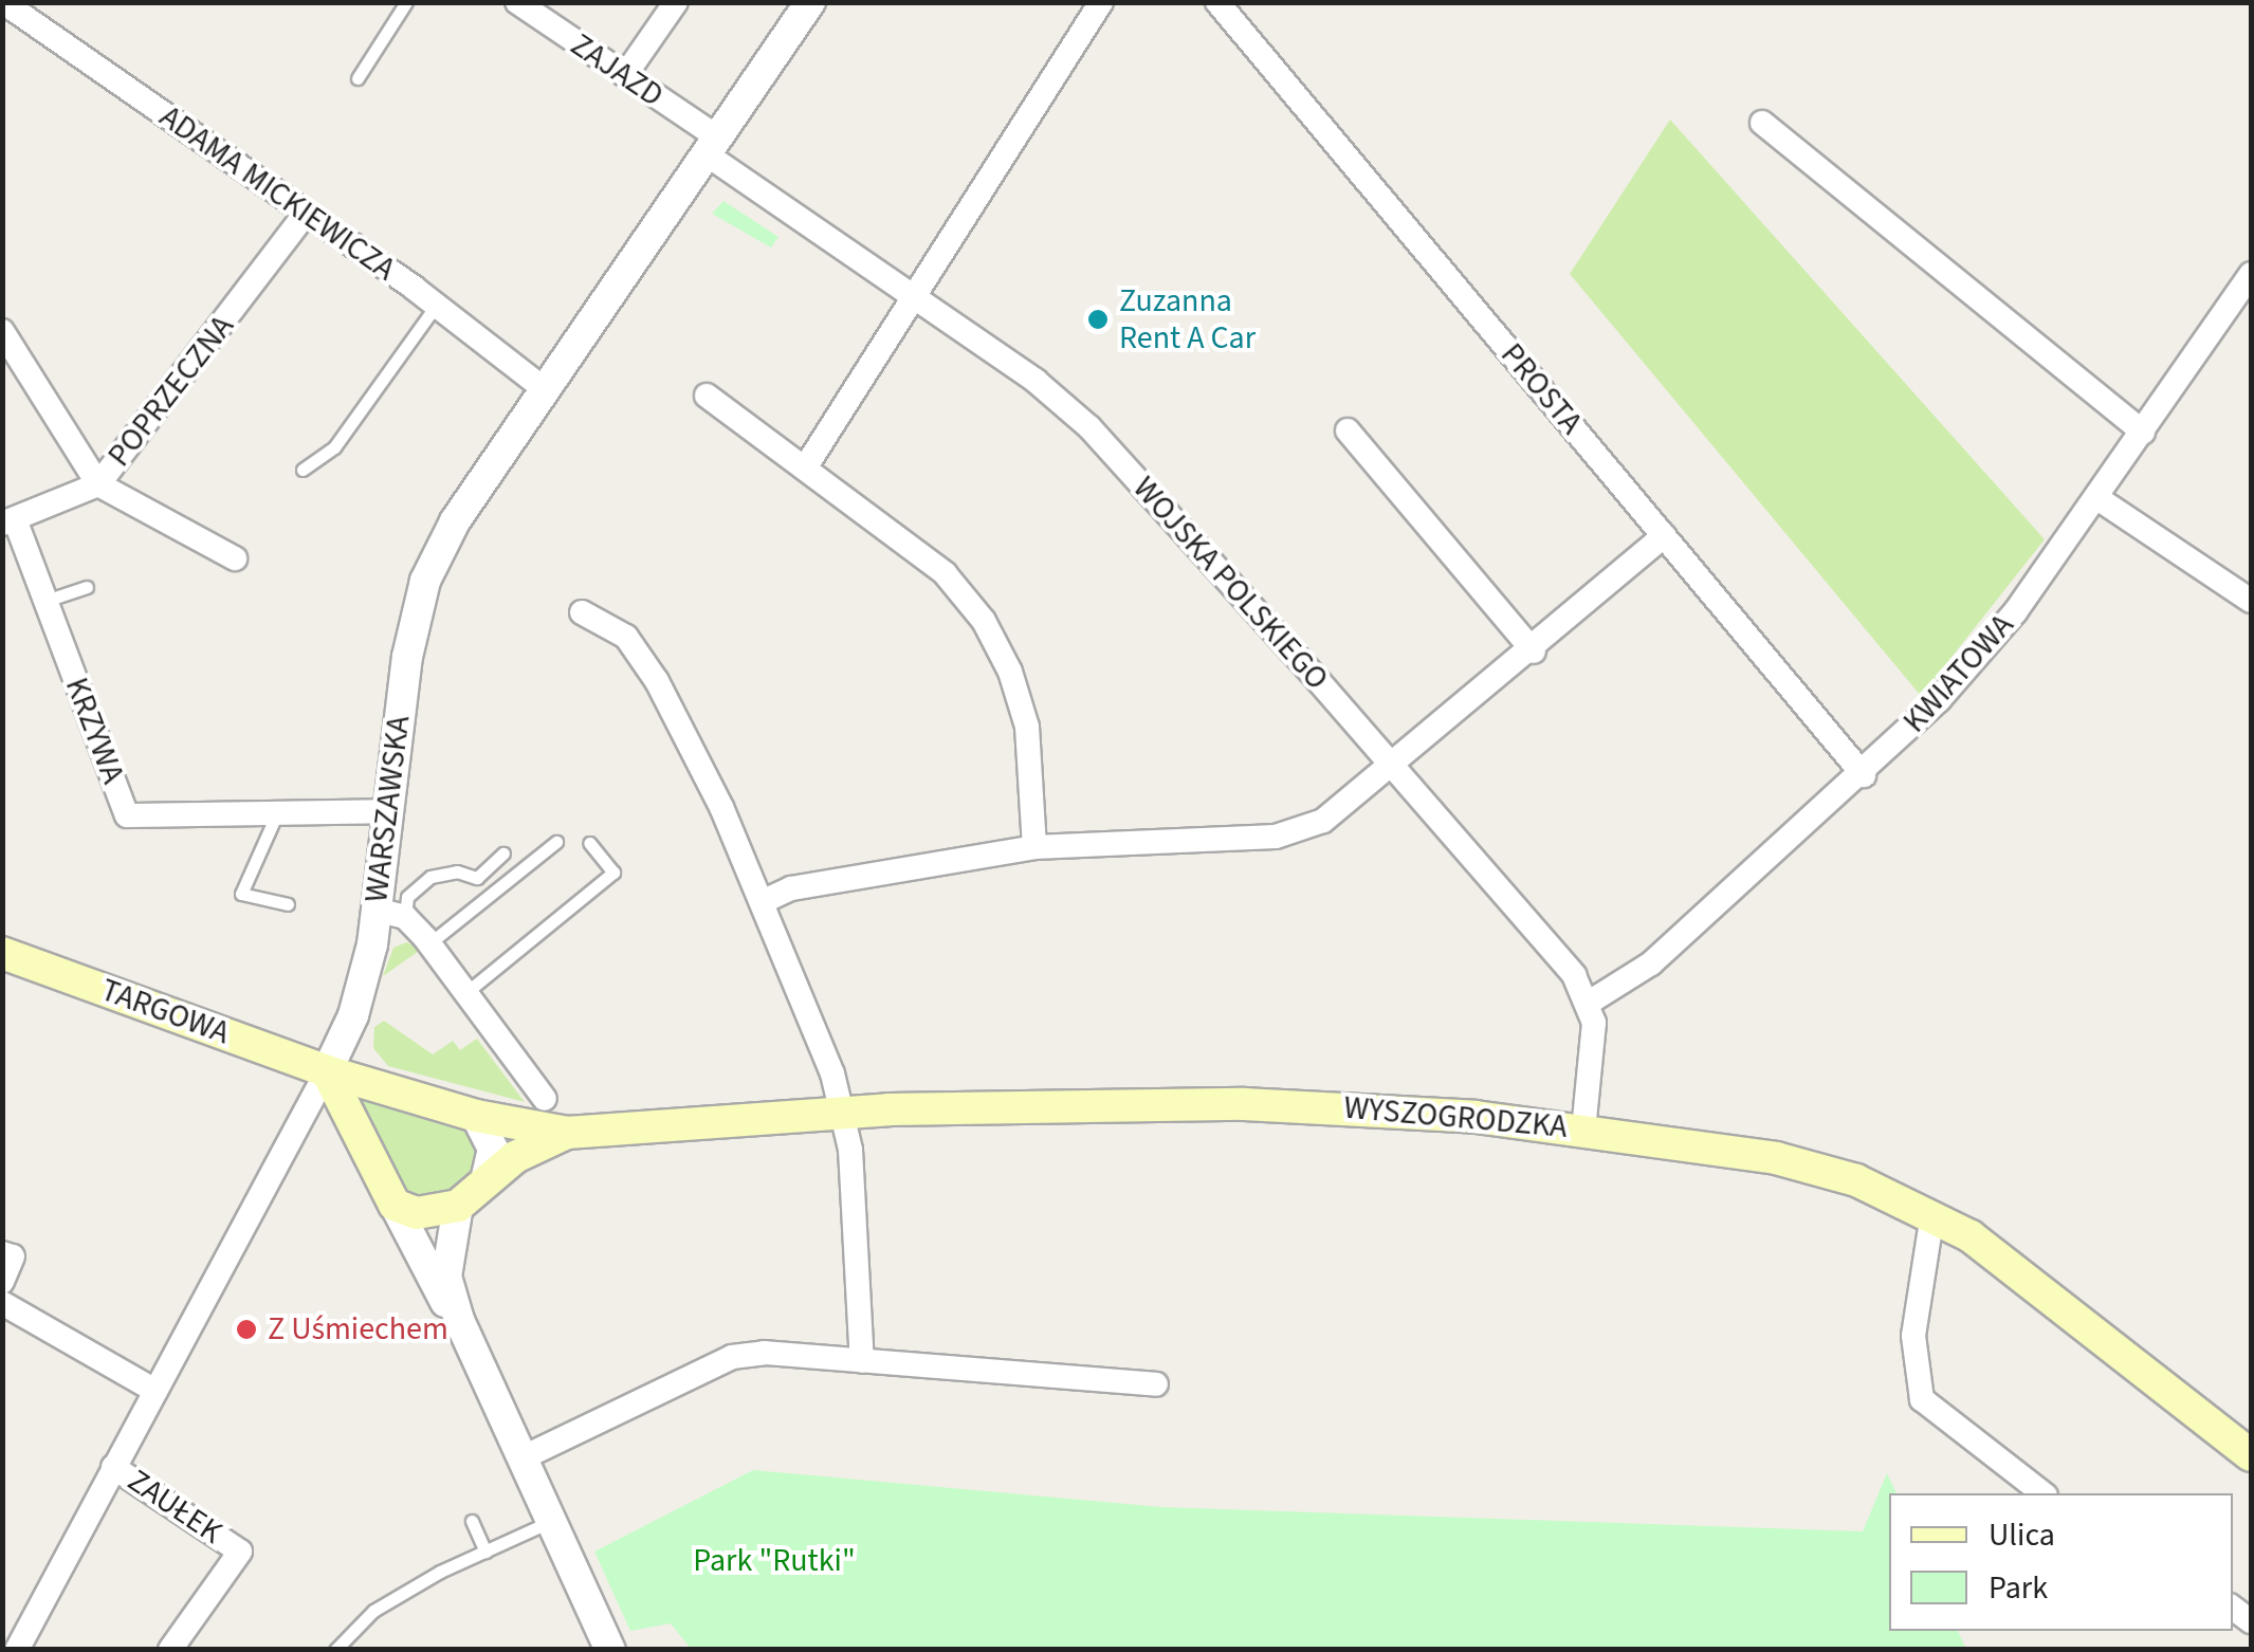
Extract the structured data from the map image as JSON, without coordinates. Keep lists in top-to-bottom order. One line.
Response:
{"streets":{"main road":["TARGOWA","WYSZOGRODZKA"],"street":["ZAJAZD","ADAMA MICKIEWICZA","PROSTA","POPRZECZNA","WOJSKA POLSKIEGO","KWIATOWA","KRZYWA","WARSZAWSKA","ZAUŁEK"]},"crossings":[["ZAJAZD","WOJSKA POLSKIEGO"],["ZAJAZD","WARSZAWSKA"],["ADAMA MICKIEWICZA","POPRZECZNA"],["ADAMA MICKIEWICZA","WARSZAWSKA"],["PROSTA","KWIATOWA"],["POPRZECZNA","KRZYWA"],["WOJSKA POLSKIEGO","KWIATOWA"],["WOJSKA POLSKIEGO","WARSZAWSKA"],["WOJSKA POLSKIEGO","WYSZOGRODZKA"],["KRZYWA","WARSZAWSKA"],["WARSZAWSKA","TARGOWA"],["WARSZAWSKA","WYSZOGRODZKA"],["WARSZAWSKA","ZAUŁEK"],["TARGOWA","WYSZOGRODZKA"]],"parks":["Park \"Rutki\""],"places":["Zuzanna Rent A Car","Z Uśmiechem"],"legend":["Ulica","Park"]}
